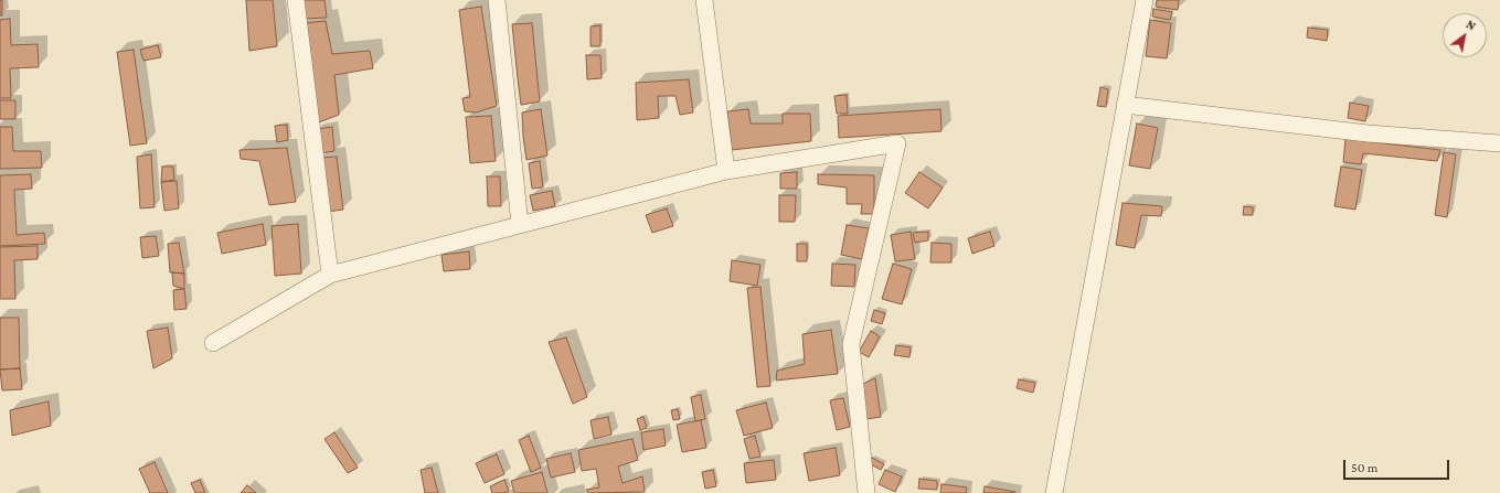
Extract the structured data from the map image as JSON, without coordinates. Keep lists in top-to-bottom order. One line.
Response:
{"scale_bar":"50 m","north":"top right"}
